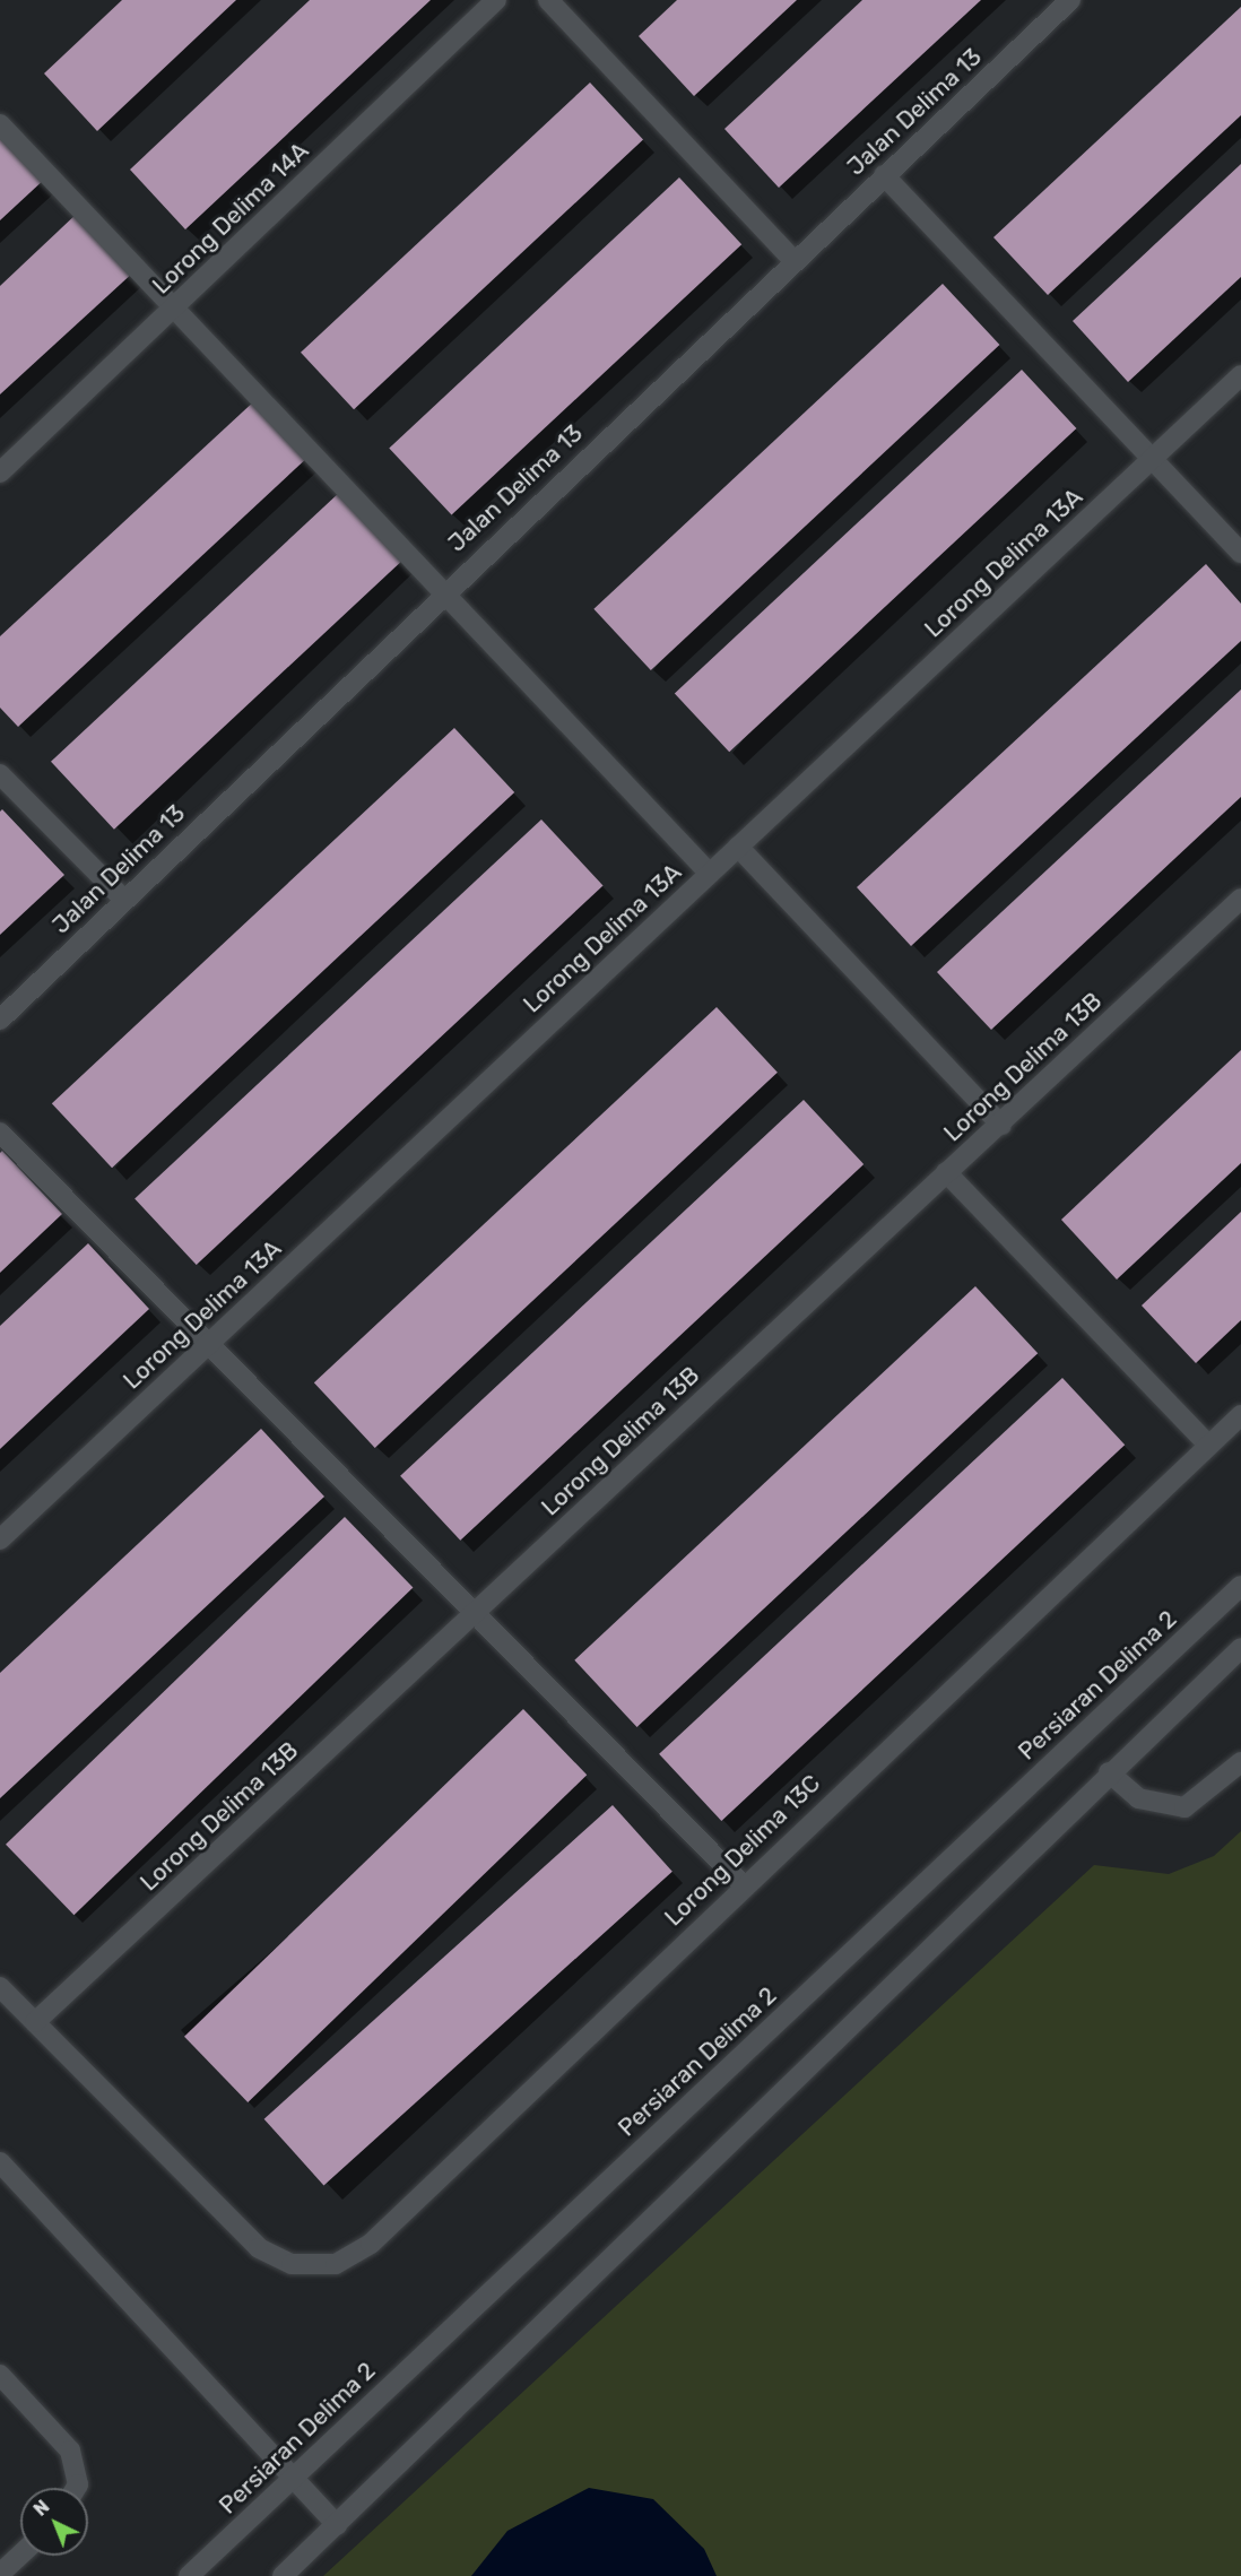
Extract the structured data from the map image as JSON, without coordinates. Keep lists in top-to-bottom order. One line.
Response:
{"streets":{"street":["Jalan Delima 13","Lorong Delima 14A","Lorong Delima 13A","Lorong Delima 13B","Persiaran Delima 2","Lorong Delima 13C"]},"crossings":[["Lorong Delima 13B","Lorong Delima 13C"]],"north":"top left"}
